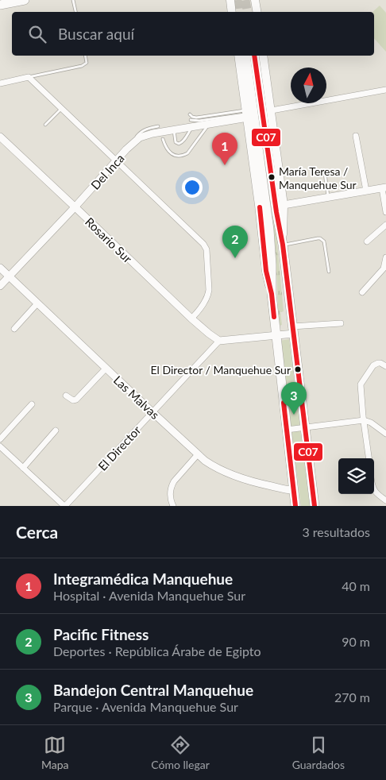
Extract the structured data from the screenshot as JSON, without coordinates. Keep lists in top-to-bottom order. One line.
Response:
{"streets":{"street":["Del Inca","Rosario Sur","Las Malvas","El Director"]},"crossings":[["Del Inca","Rosario Sur"],["Del Inca","Las Malvas"],["Rosario Sur","El Director"],["Las Malvas","El Director"]],"places":["María Teresa / Manquehue Sur","El Director / Manquehue Sur"],"lines":["transit line C07"],"north":"top","page":{"search":"Buscar aquí","pins":["1","2","3"],"heading":["Cerca","3 resultados"],"list":[{"mark":"1","name":"Integramédica Manquehue","note":"Hospital · Avenida Manquehue Sur","value":"40 m"},{"mark":"2","name":"Pacific Fitness","note":"Deportes · República Árabe de Egipto","value":"90 m"},{"mark":"3","name":"Bandejon Central Manquehue","note":"Parque · Avenida Manquehue Sur","value":"270 m"}],"nav":["Mapa","Cómo llegar","Guardados"]}}
